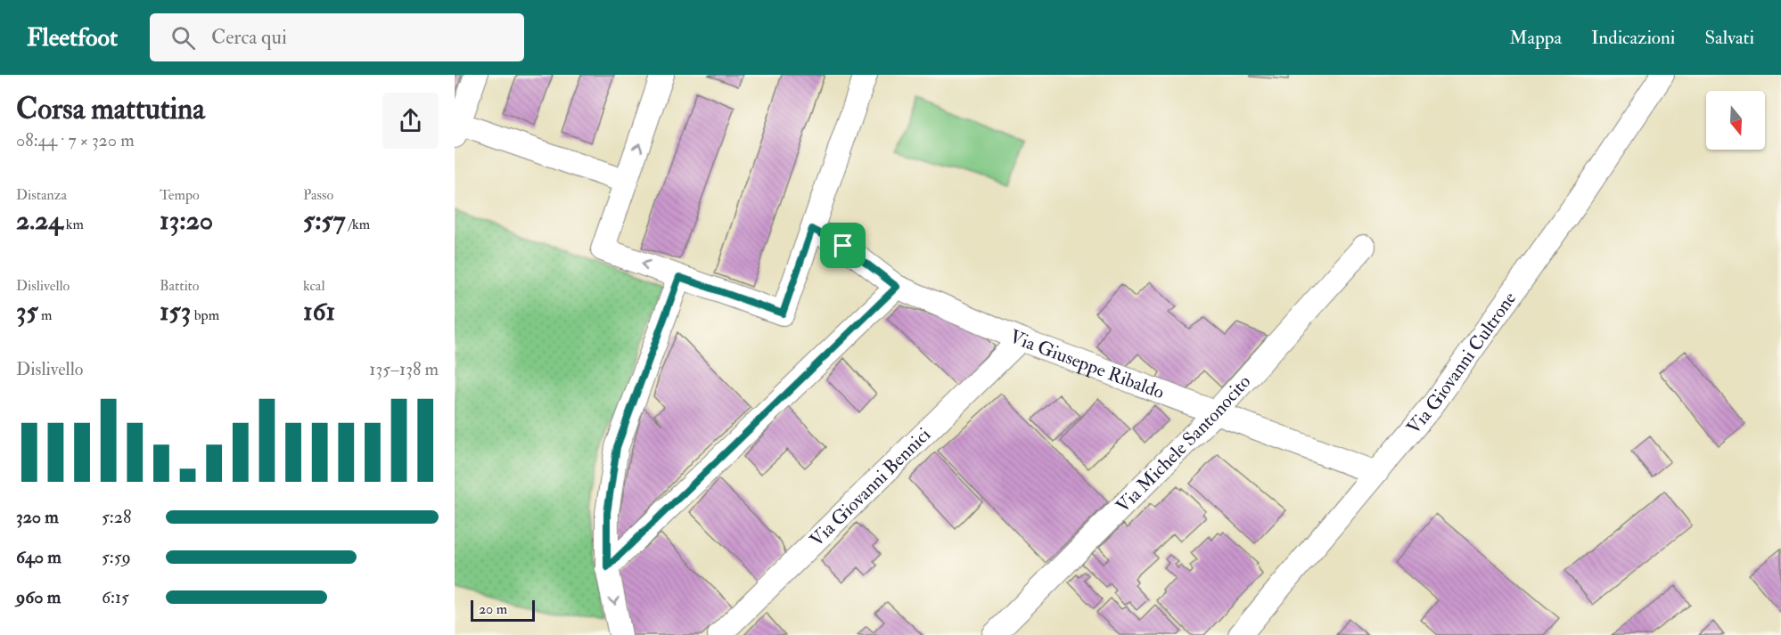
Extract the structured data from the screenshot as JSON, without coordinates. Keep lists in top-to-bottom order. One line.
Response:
{"streets":{"street":["Via Giovanni Cultrone","Via Giuseppe Ribaldo","Via Michele Santonocito","Via Giovanni Bennici"]},"crossings":[["Via Giovanni Cultrone","Via Giuseppe Ribaldo"],["Via Giuseppe Ribaldo","Via Michele Santonocito"],["Via Giuseppe Ribaldo","Via Giovanni Bennici"]],"scale_bar":"20 m","north":"bottom","page":{"header":"Fleetfoot","search":"Cerca qui","nav":["Mappa","Indicazioni","Salvati"],"heading":["Corsa mattutina","08:44 · 7 × 320 m"],"stats":[["Distanza","2.24 km"],["Tempo","13:20"],["Passo","5:57 /km"],["Dislivello","35 m"],["Battito","153 bpm"],["kcal","161"]],"chart":["Dislivello","135–138 m"],"list":[{"name":"320 m","note":"5:28"},{"name":"640 m","note":"5:59"},{"name":"960 m","note":"6:15"}],"scale":"20 m"}}
